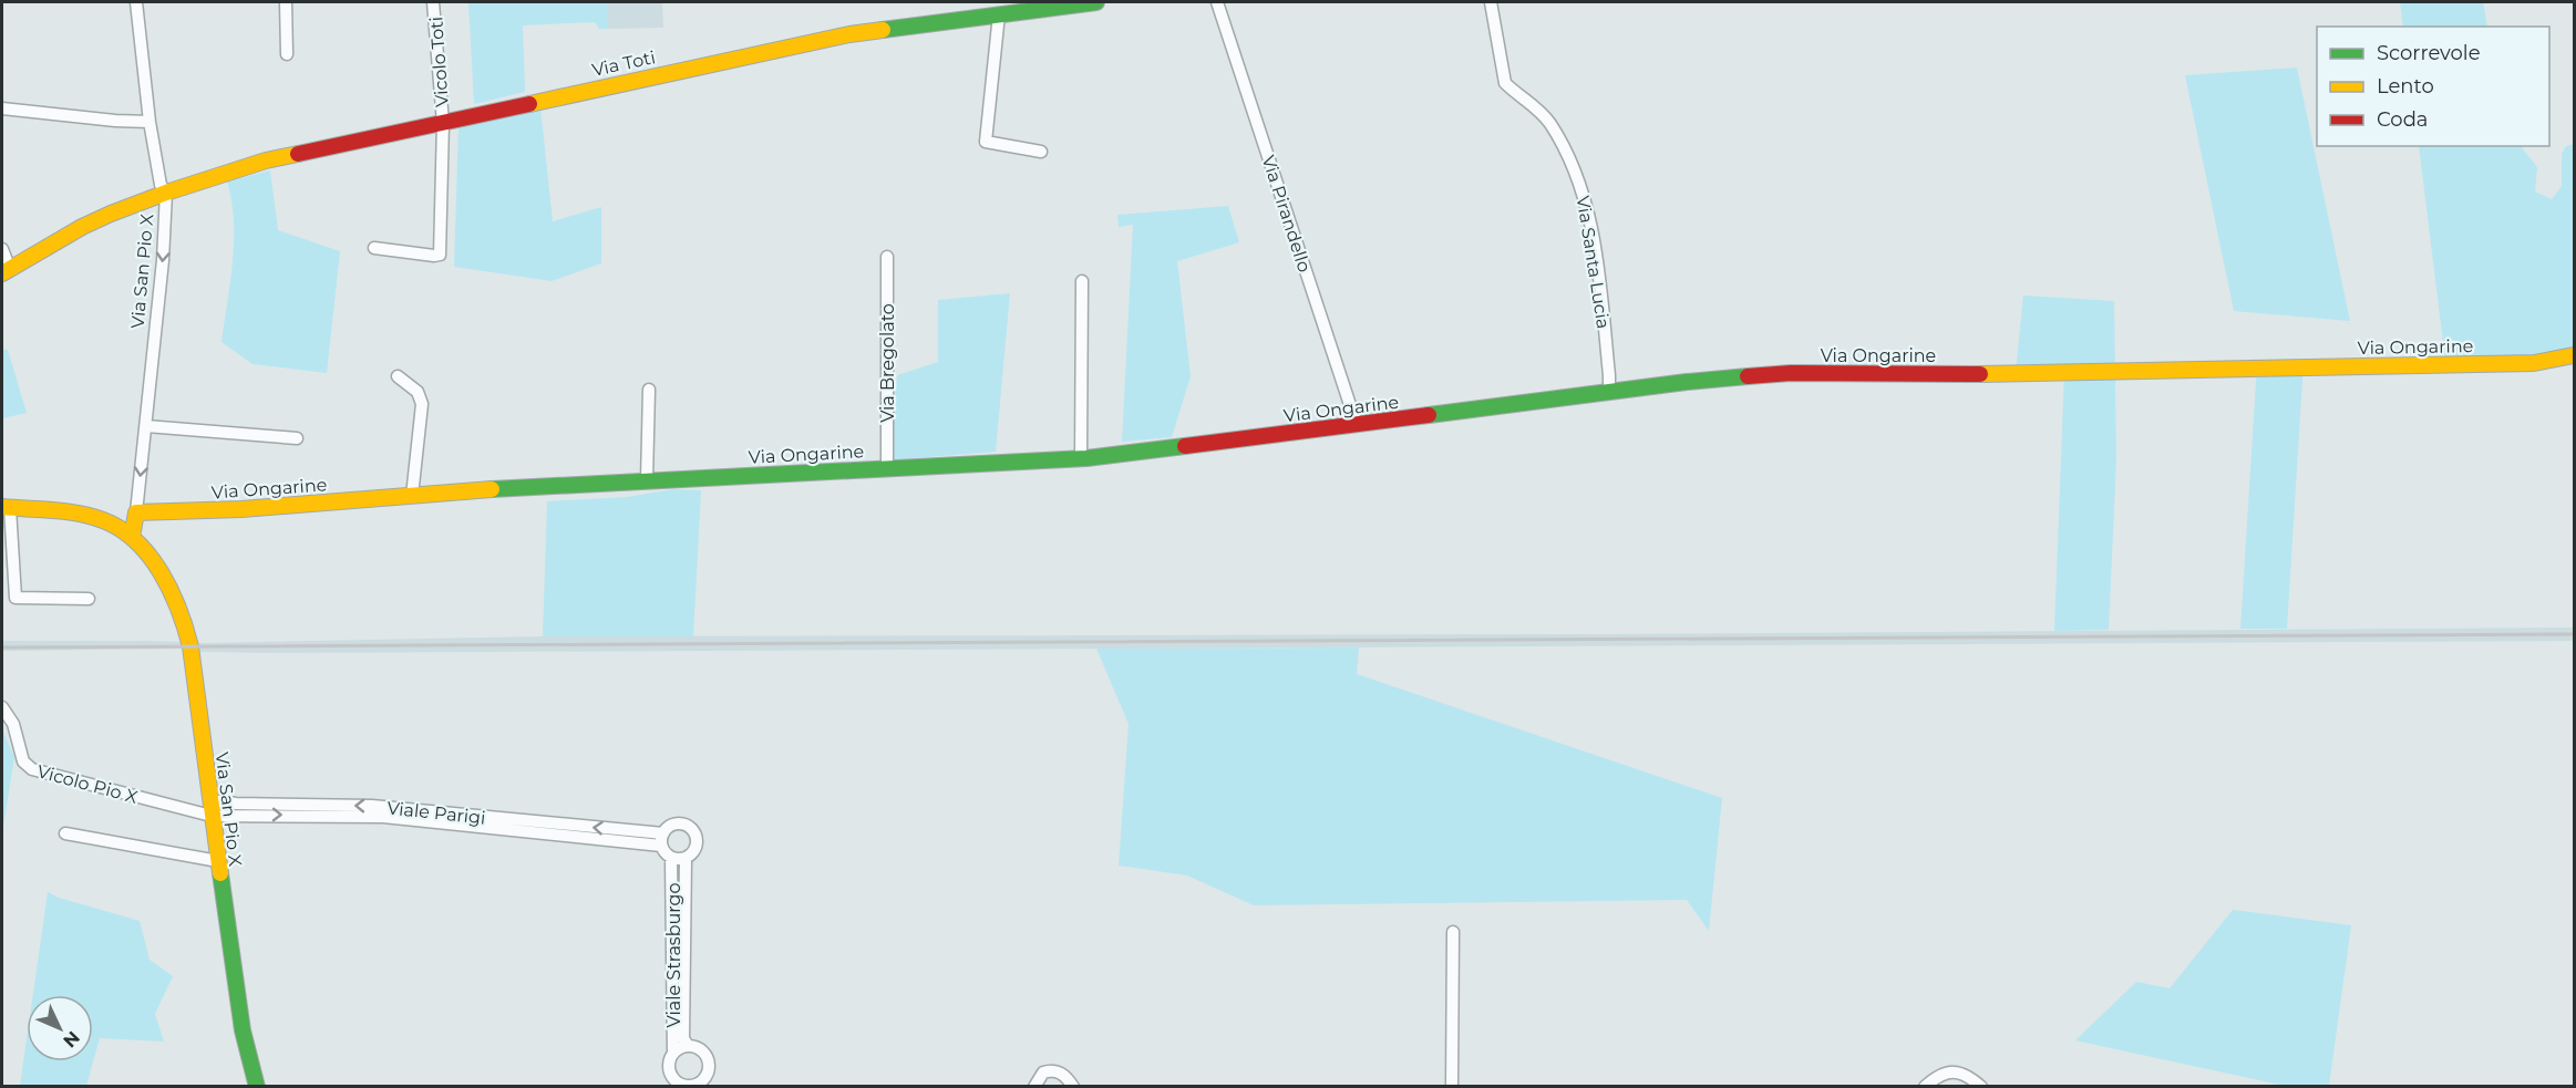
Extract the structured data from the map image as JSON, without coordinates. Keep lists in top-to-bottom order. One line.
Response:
{"streets":{"street":["Vicolo Toti","Via Toti","Via Pirandello","Via Santa Lucia","Via San Pio X","Via Ongarine","Via Bregolato","Vicolo Pio X","Viale Parigi","Viale Strasburgo"]},"crossings":[["Vicolo Toti","Via Toti"],["Via Toti","Via San Pio X"],["Via Pirandello","Via Ongarine"],["Via Santa Lucia","Via Ongarine"],["Via San Pio X","Via Ongarine"],["Via San Pio X","Vicolo Pio X"],["Via San Pio X","Viale Parigi"],["Via Ongarine","Via Bregolato"],["Vicolo Pio X","Viale Parigi"],["Viale Parigi","Viale Strasburgo"]],"one_way":["Via San Pio X"],"legend":["Scorrevole","Lento","Coda"],"north":"bottom right"}
